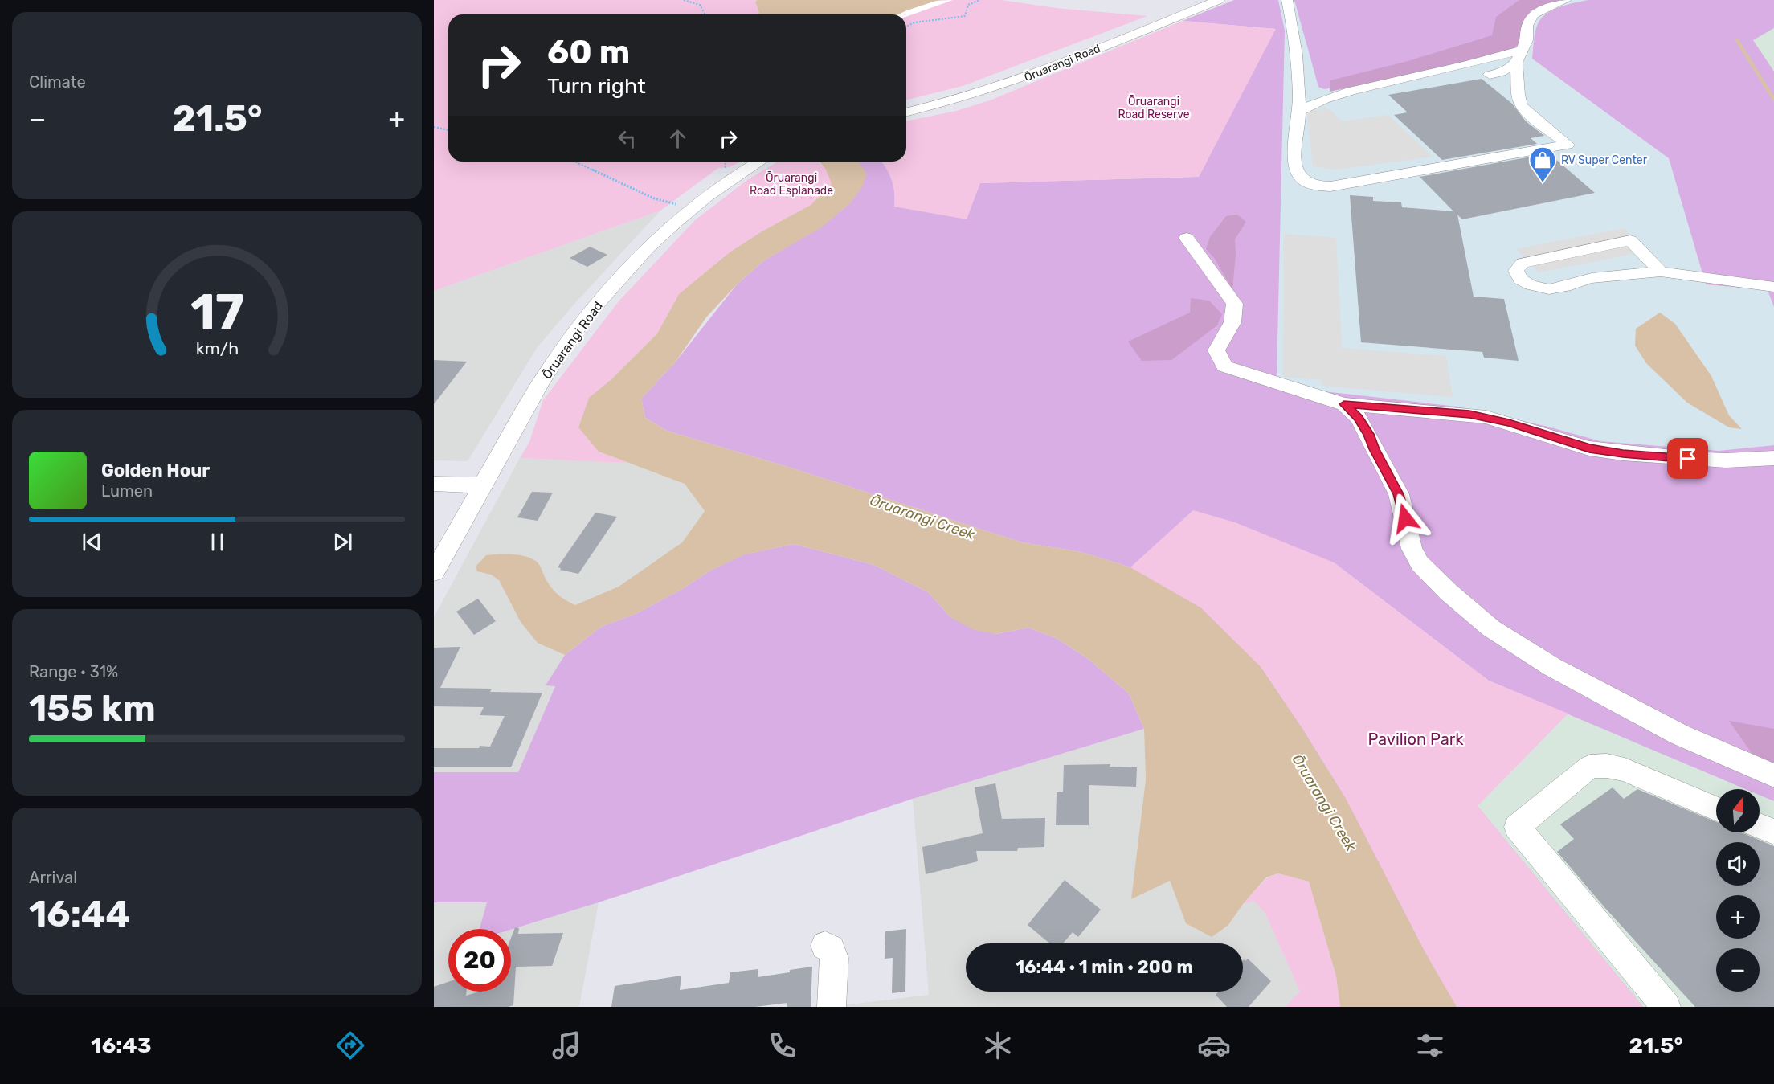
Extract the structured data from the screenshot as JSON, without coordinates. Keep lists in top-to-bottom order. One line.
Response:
{"streets":{"street":["Ōruarangi Road"]},"water":["Ōruarangi Creek"],"parks":["Ōruarangi Road Reserve","Ōruarangi Road Esplanade","Pavilion Park"],"places":{"shop":["RV Super Center"]},"north":"top","page":{"tile":["Climate",["Range · 31%","155 km"],["Arrival","16:44"]],"turn":["60 m","Turn right"],"heat":["−","21.5°","+"],"song":["Golden Hour","Lumen"],"map_buttons":["+","−"],"limit":"20","trip":"16:44 · 1 min · 200 m","tabs":["16:43","21.5°"],"gauge":["17","km/h"]}}
